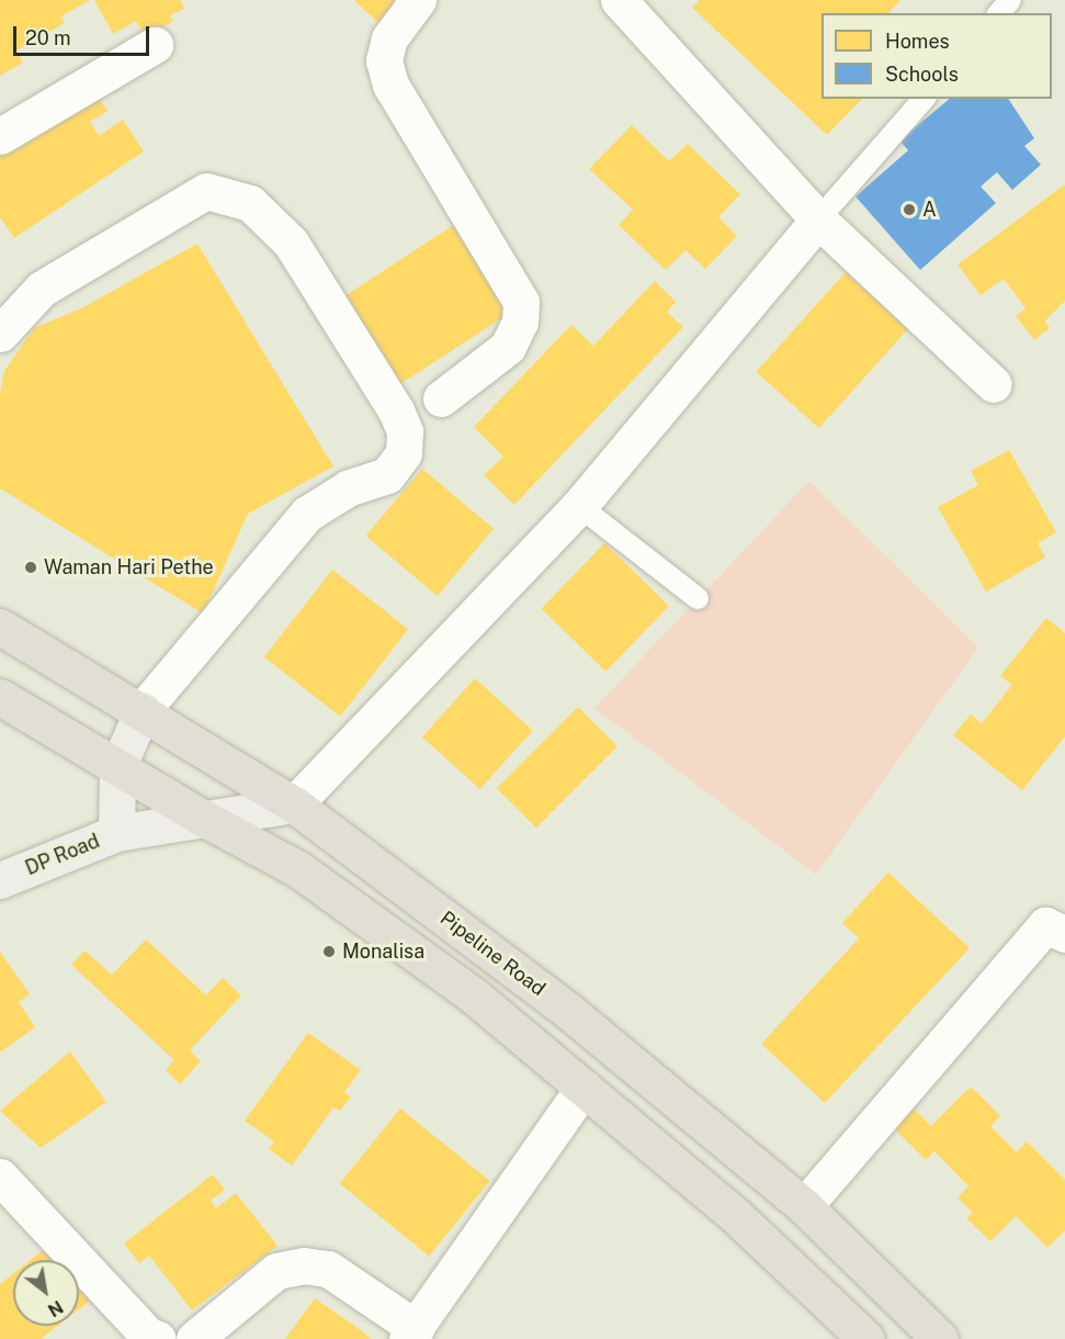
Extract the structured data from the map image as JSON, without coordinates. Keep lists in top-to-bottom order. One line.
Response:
{"streets":{"main road":["DP Road","Pipeline Road"]},"crossings":[["DP Road","Pipeline Road"]],"places":["A","Waman Hari Pethe","Monalisa"],"legend":["Homes","Schools"],"scale_bar":"20 m","north":"bottom right"}
